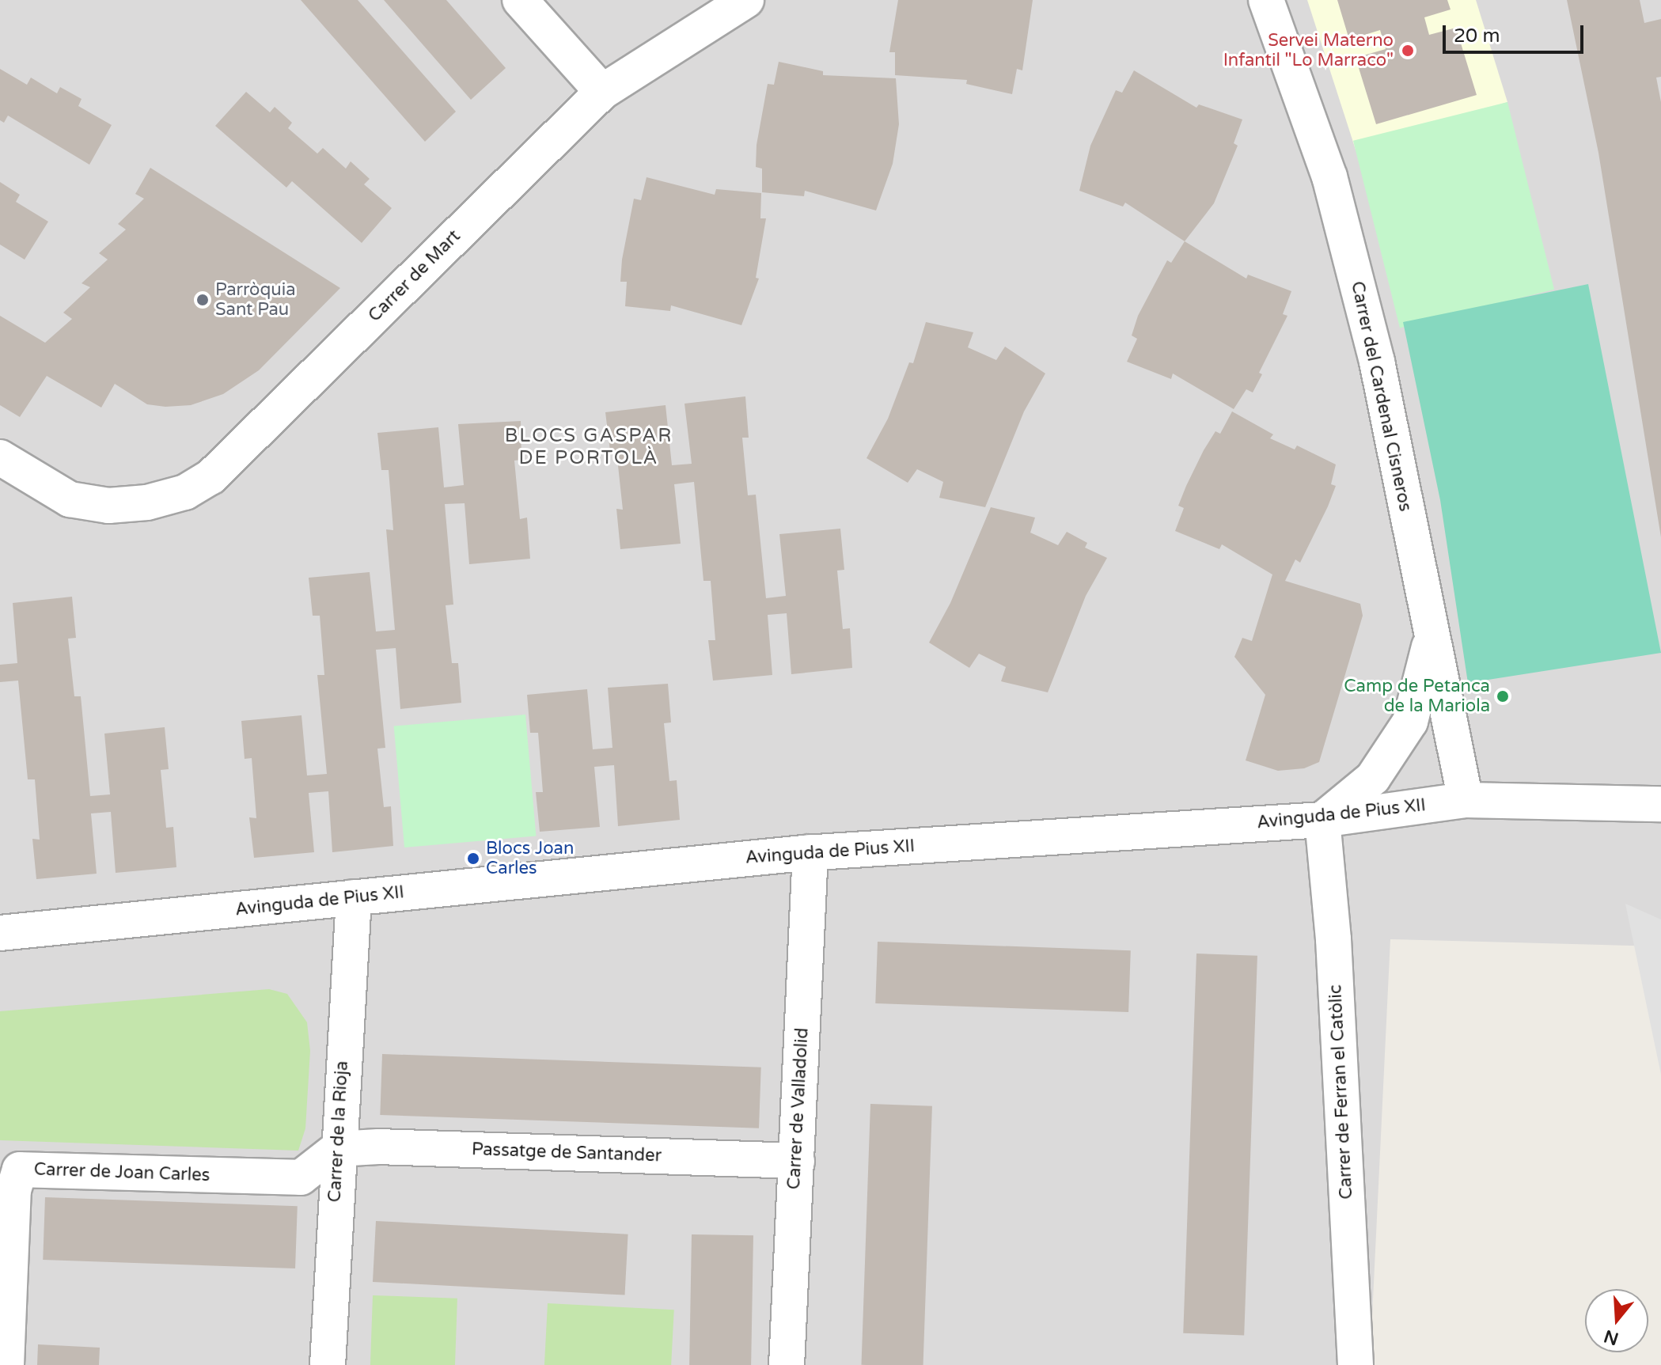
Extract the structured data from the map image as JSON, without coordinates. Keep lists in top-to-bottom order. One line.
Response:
{"streets":{"street":["Carrer de Mart","Carrer del Cardenal Cisneros","Avinguda de Pius XII","Carrer de Ferran el Catòlic","Carrer de Valladolid","Carrer de la Rioja","Passatge de Santander","Carrer de Joan Carles"]},"crossings":[["Carrer del Cardenal Cisneros","Avinguda de Pius XII"],["Avinguda de Pius XII","Carrer de Ferran el Catòlic"],["Avinguda de Pius XII","Carrer de Valladolid"],["Avinguda de Pius XII","Carrer de la Rioja"],["Carrer de Valladolid","Passatge de Santander"],["Carrer de la Rioja","Passatge de Santander"],["Carrer de la Rioja","Carrer de Joan Carles"],["Passatge de Santander","Carrer de Joan Carles"]],"districts":["BLOCS GASPAR DE PORTOLÀ"],"places":["Servei Materno Infantil \"Lo Marraco\"","Parròquia Sant Pau","Camp de Petanca de la Mariola","Blocs Joan Carles"],"scale_bar":"20 m","north":"bottom"}
